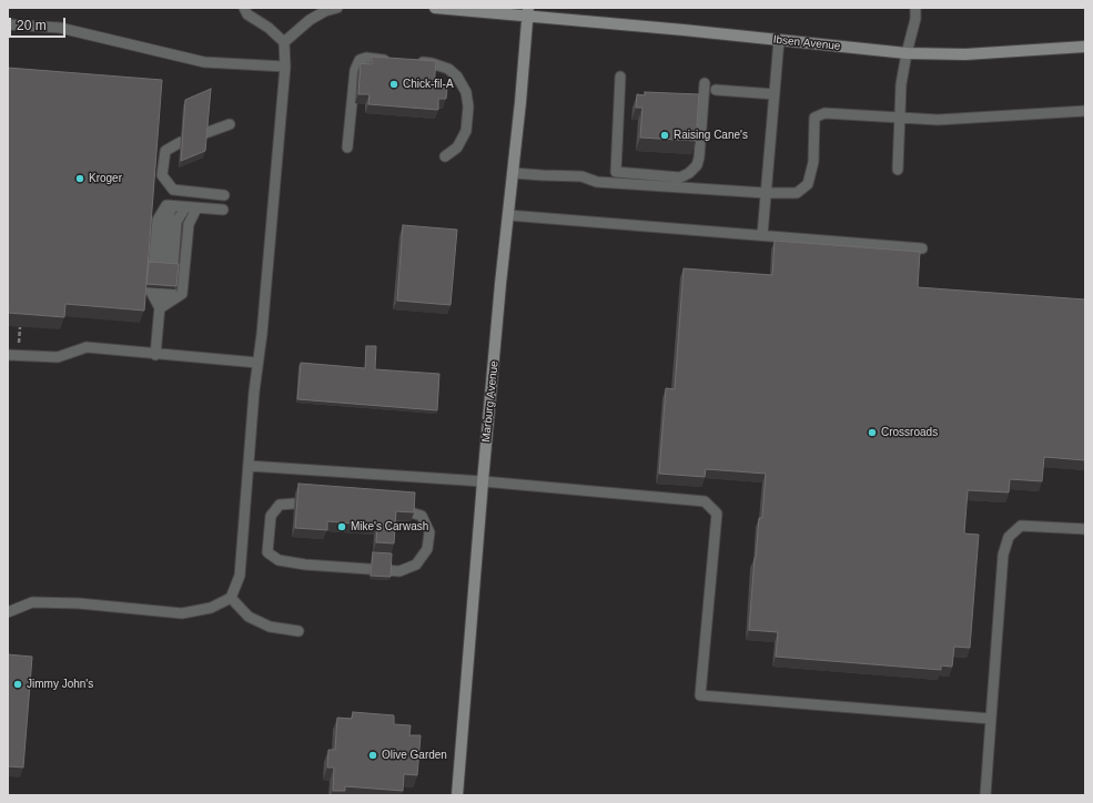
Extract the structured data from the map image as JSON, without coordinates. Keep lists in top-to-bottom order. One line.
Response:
{"streets":{"street":["Ibsen Avenue","Marburg Avenue"]},"crossings":[["Ibsen Avenue","Marburg Avenue"]],"places":["Chick-fil-A","Raising Cane's","Kroger","Crossroads","Mike's Carwash","Jimmy John's","Olive Garden"],"scale_bar":"20 m"}
